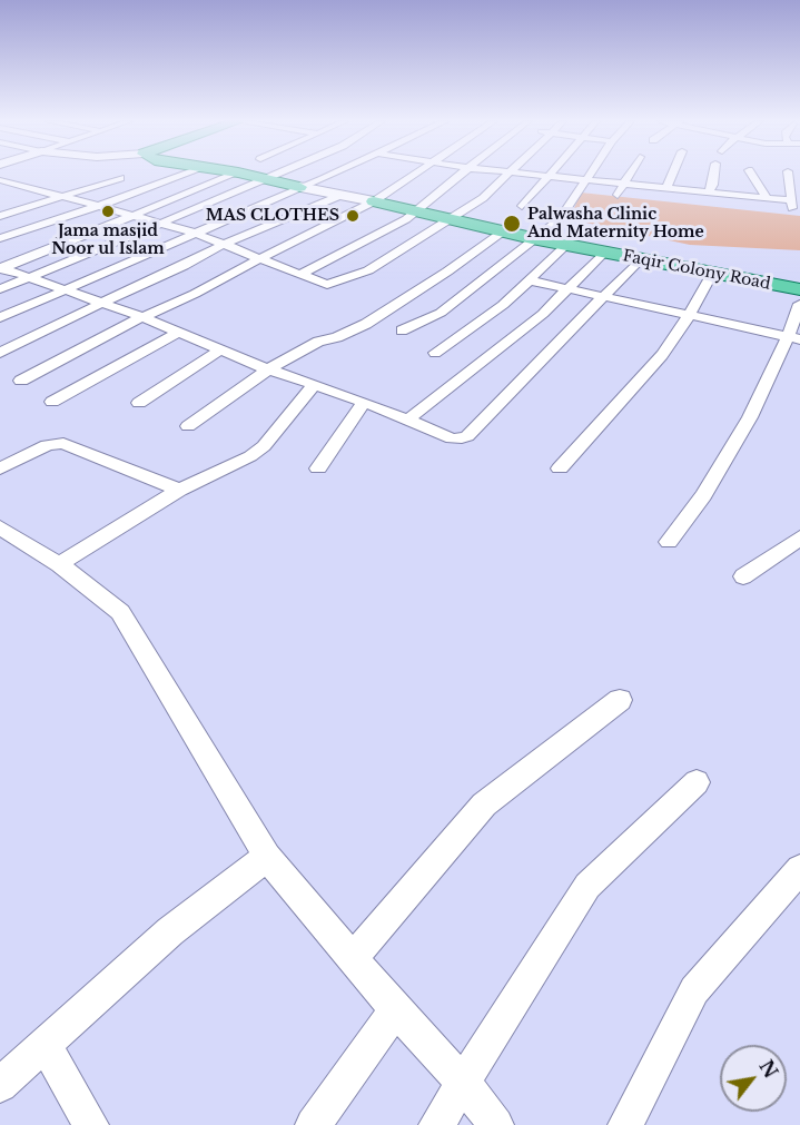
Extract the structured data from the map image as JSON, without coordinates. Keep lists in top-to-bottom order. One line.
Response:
{"streets":{"main road":["Faqir Colony Road"]},"places":["Jama masjid Noor ul Islam","MAS CLOTHES","Palwasha Clinic And Maternity Home"],"north":"top right"}
